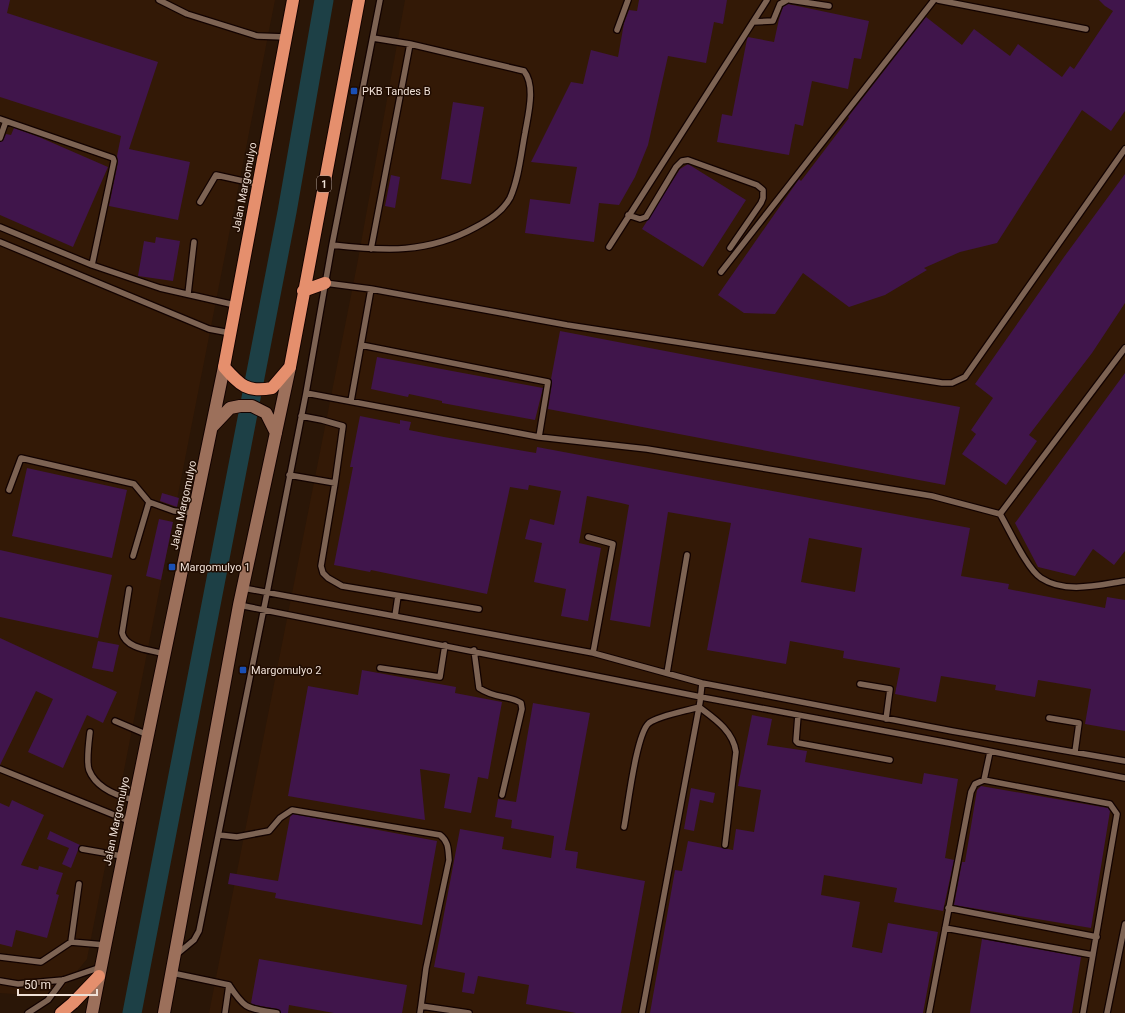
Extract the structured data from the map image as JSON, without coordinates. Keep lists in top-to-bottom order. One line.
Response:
{"streets":{"highway":["1","Jalan Margomulyo"]},"places":{"transit":["PKB Tandes B","Margomulyo 1","Margomulyo 2"]},"scale_bar":"50 m"}
